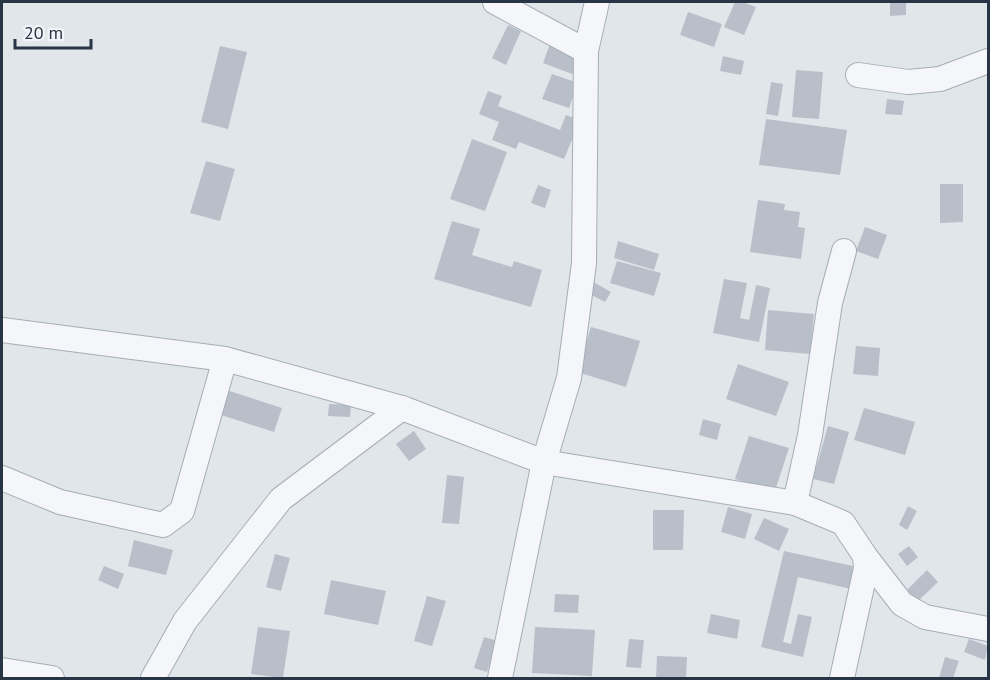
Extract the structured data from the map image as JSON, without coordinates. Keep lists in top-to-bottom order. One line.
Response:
{"scale_bar":"20 m"}
